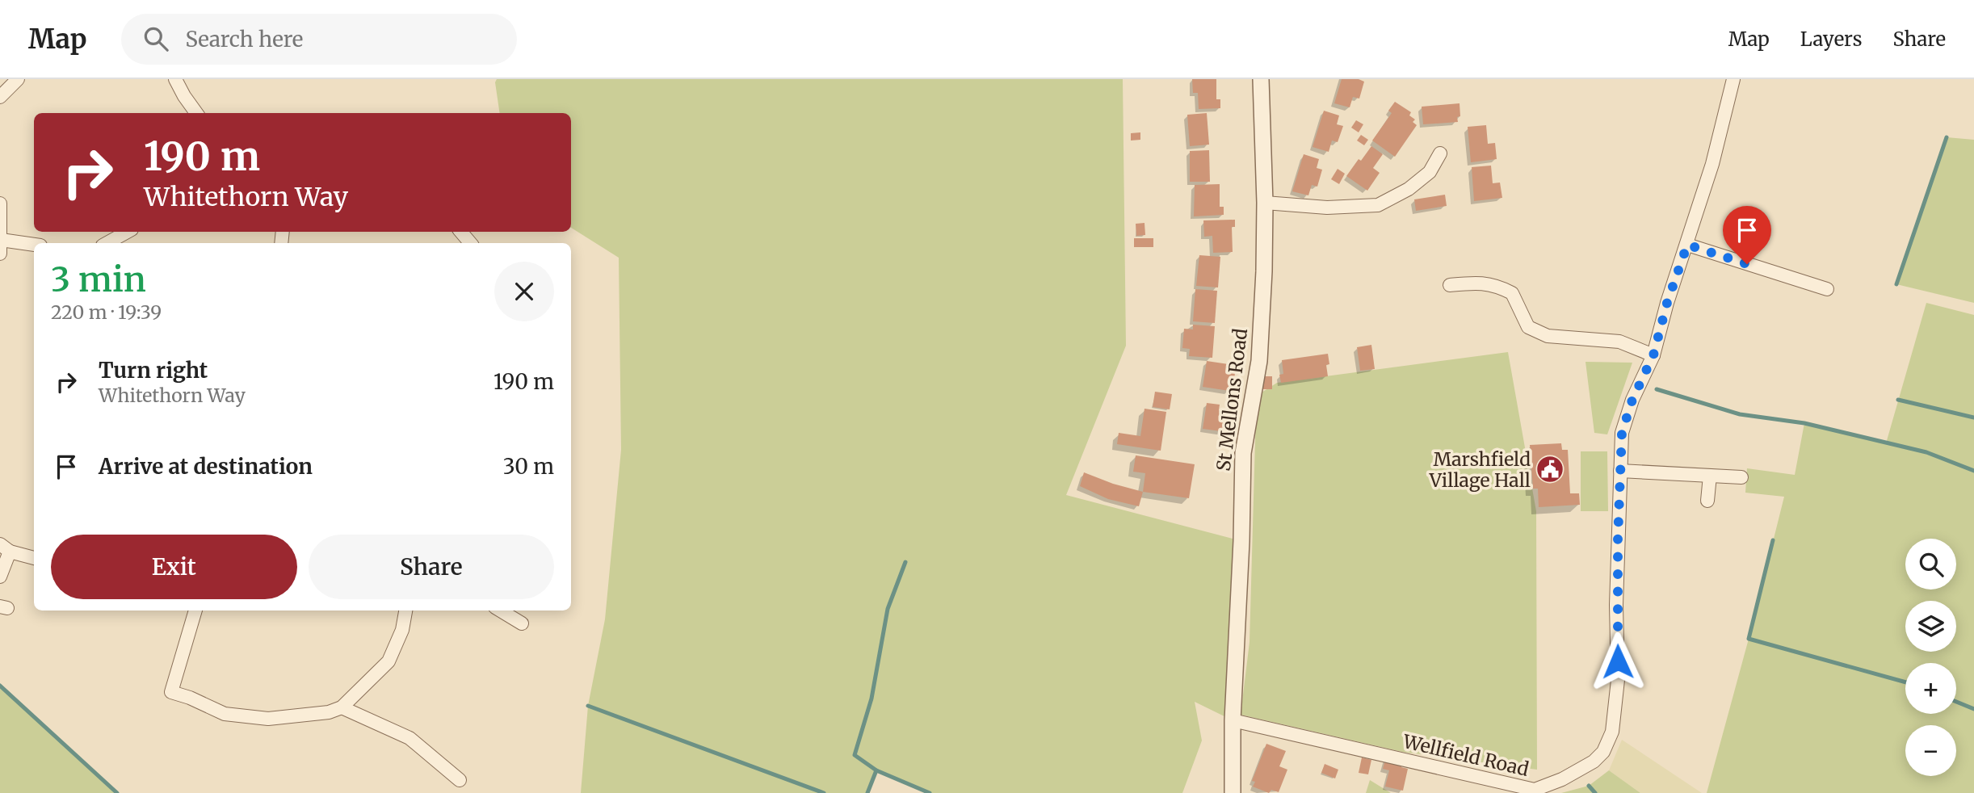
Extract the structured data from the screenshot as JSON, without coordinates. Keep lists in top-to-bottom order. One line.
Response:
{"streets":{"street":["St Mellons Road","Wellfield Road"]},"crossings":[["St Mellons Road","Wellfield Road"]],"places":{"public building":["Marshfield Village Hall"]},"page":{"header":"Map","search":"Search here","nav":["Map","Layers","Share"],"turn":["190 m","Whitethorn Way"],"heading":["3 min","220 m · 19:39"],"list":[{"name":"Turn right","note":"Whitethorn Way","value":"190 m"},{"name":"Arrive at destination","value":"30 m"}],"buttons":["Exit","Share"],"map_buttons":["+","−"]}}
